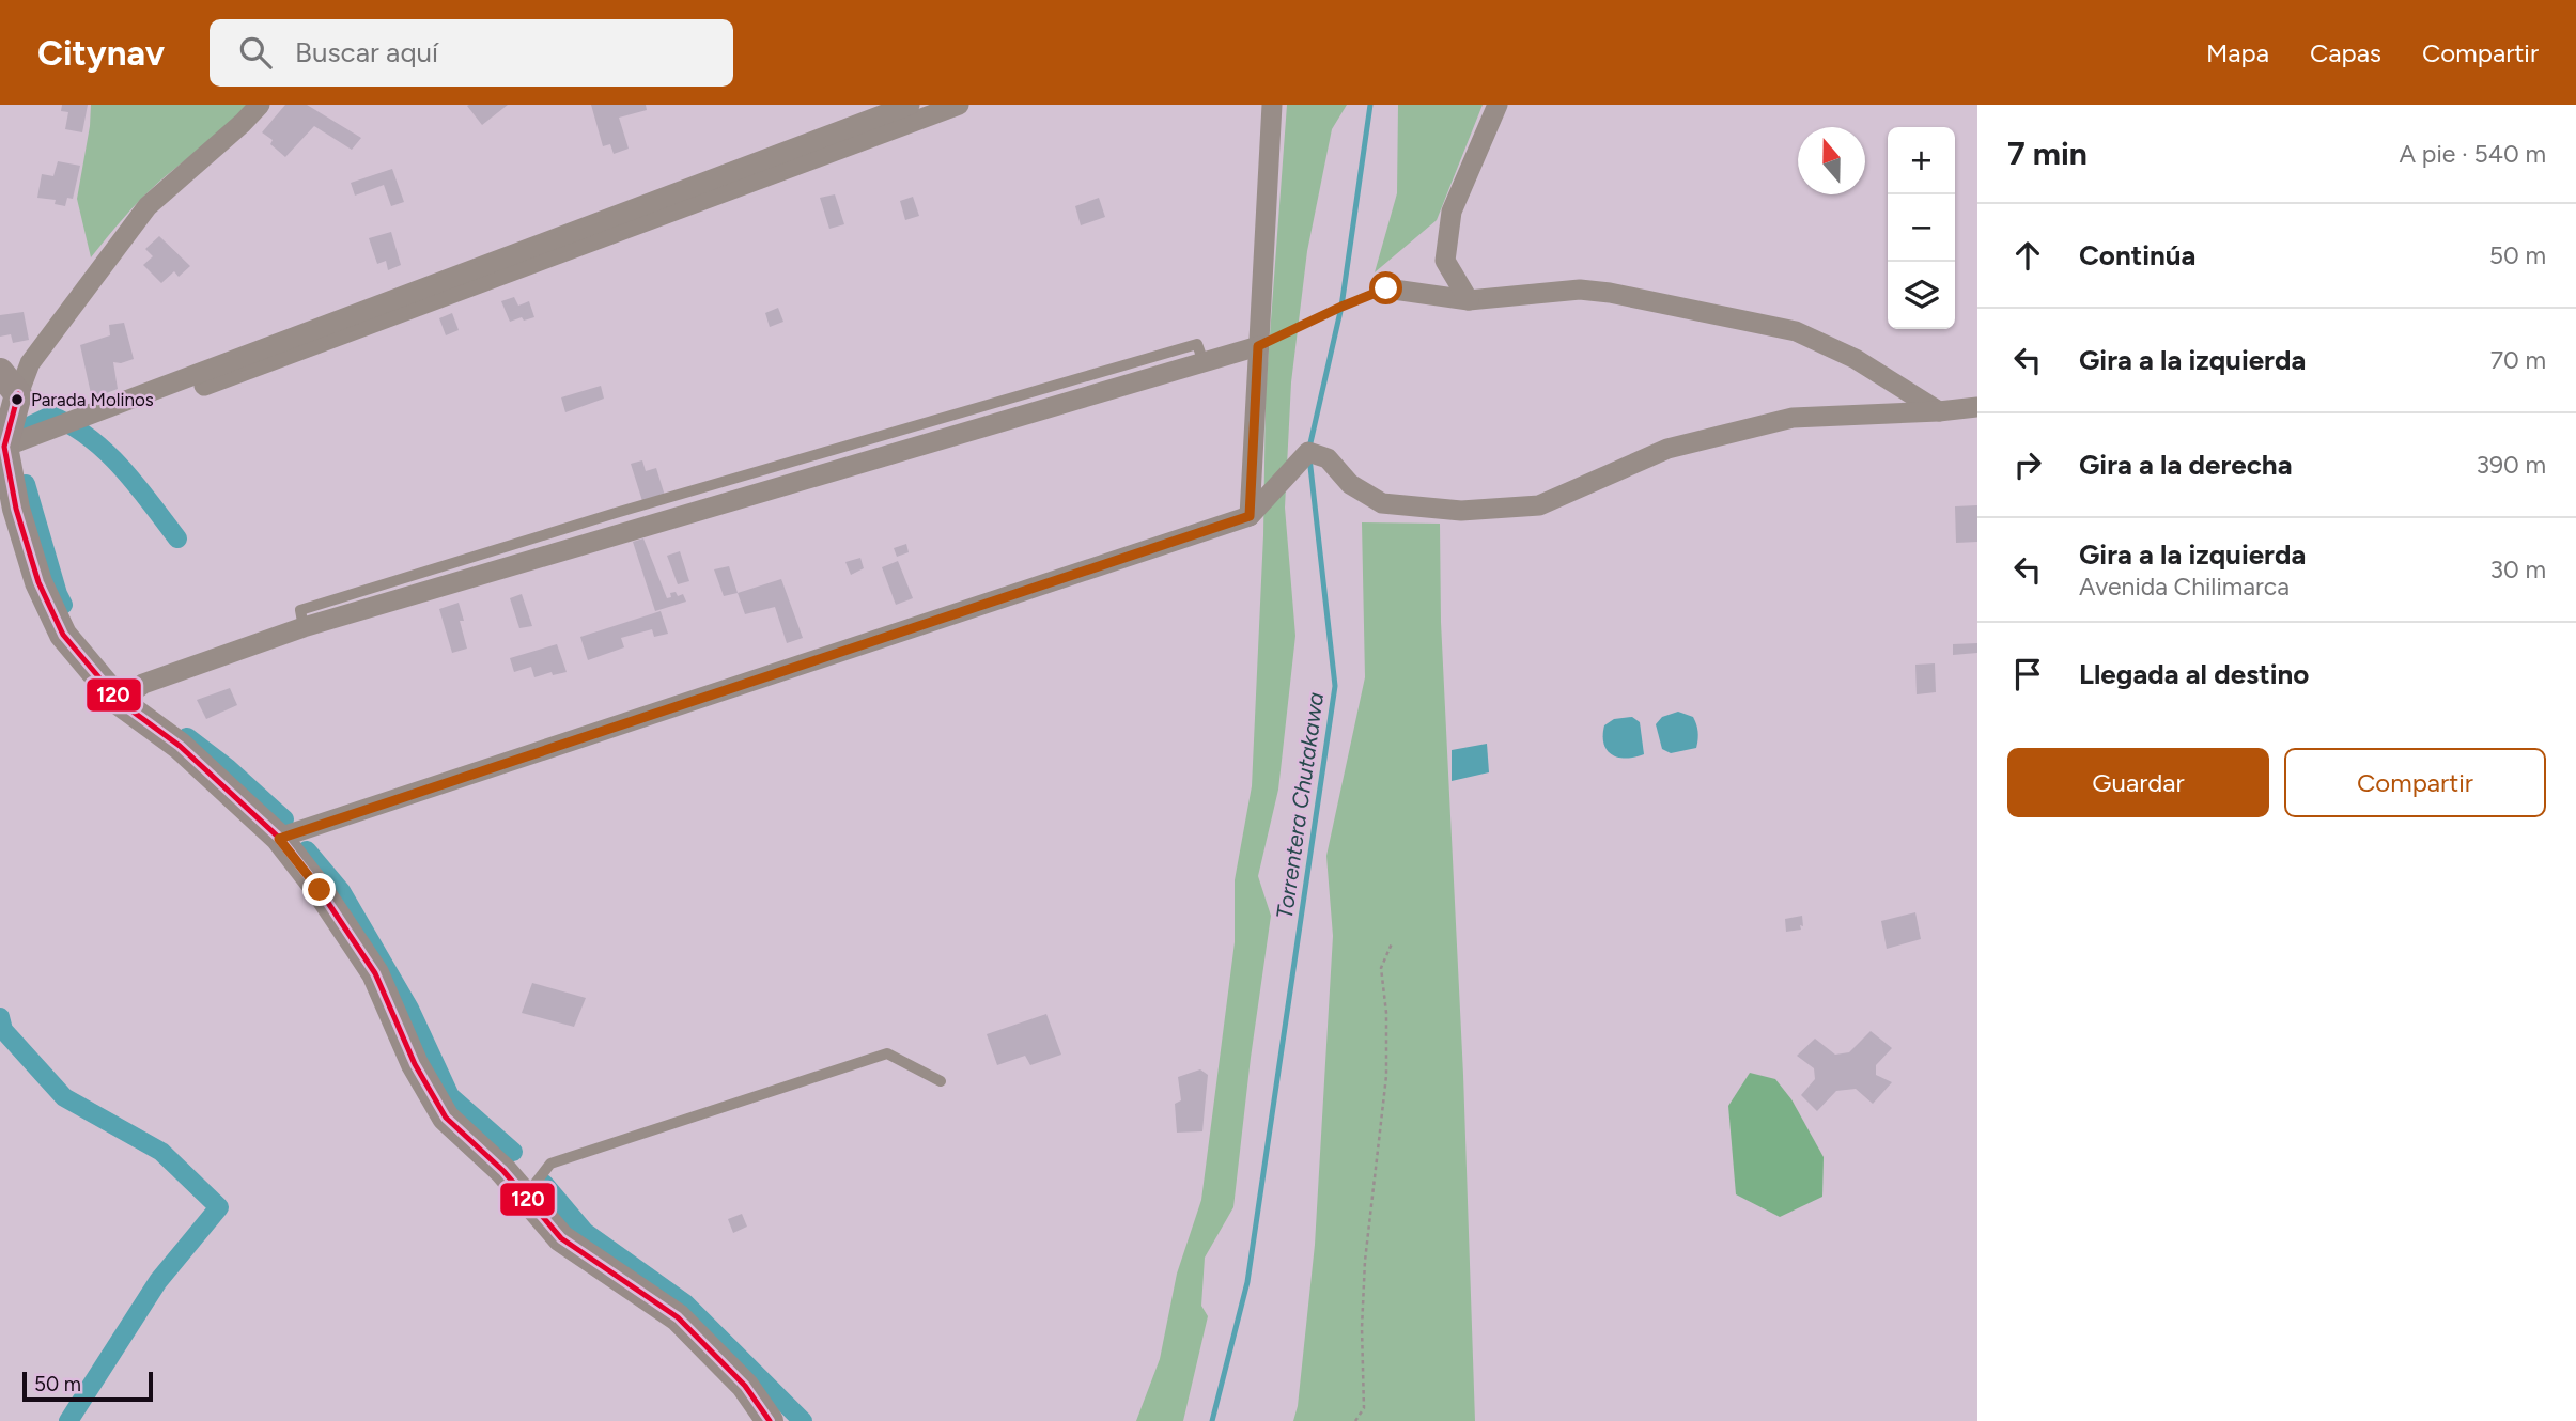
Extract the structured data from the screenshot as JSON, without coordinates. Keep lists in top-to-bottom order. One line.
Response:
{"water":["Torrentera Chutakawa"],"places":["Parada Molinos"],"lines":["transit line 120"],"scale_bar":"50 m","north":"top","page":{"header":"Citynav","search":"Buscar aquí","nav":["Mapa","Capas","Compartir"],"heading":["7 min","A pie · 540 m"],"map_buttons":["+","−"],"list":[["Continúa","50 m"],["Gira a la izquierda","70 m"],["Gira a la derecha","390 m"],["Gira a la izquierda","Avenida Chilimarca","30 m"],"Llegada al destino"],"buttons":["Guardar","Compartir"],"scale":"50 m"}}
